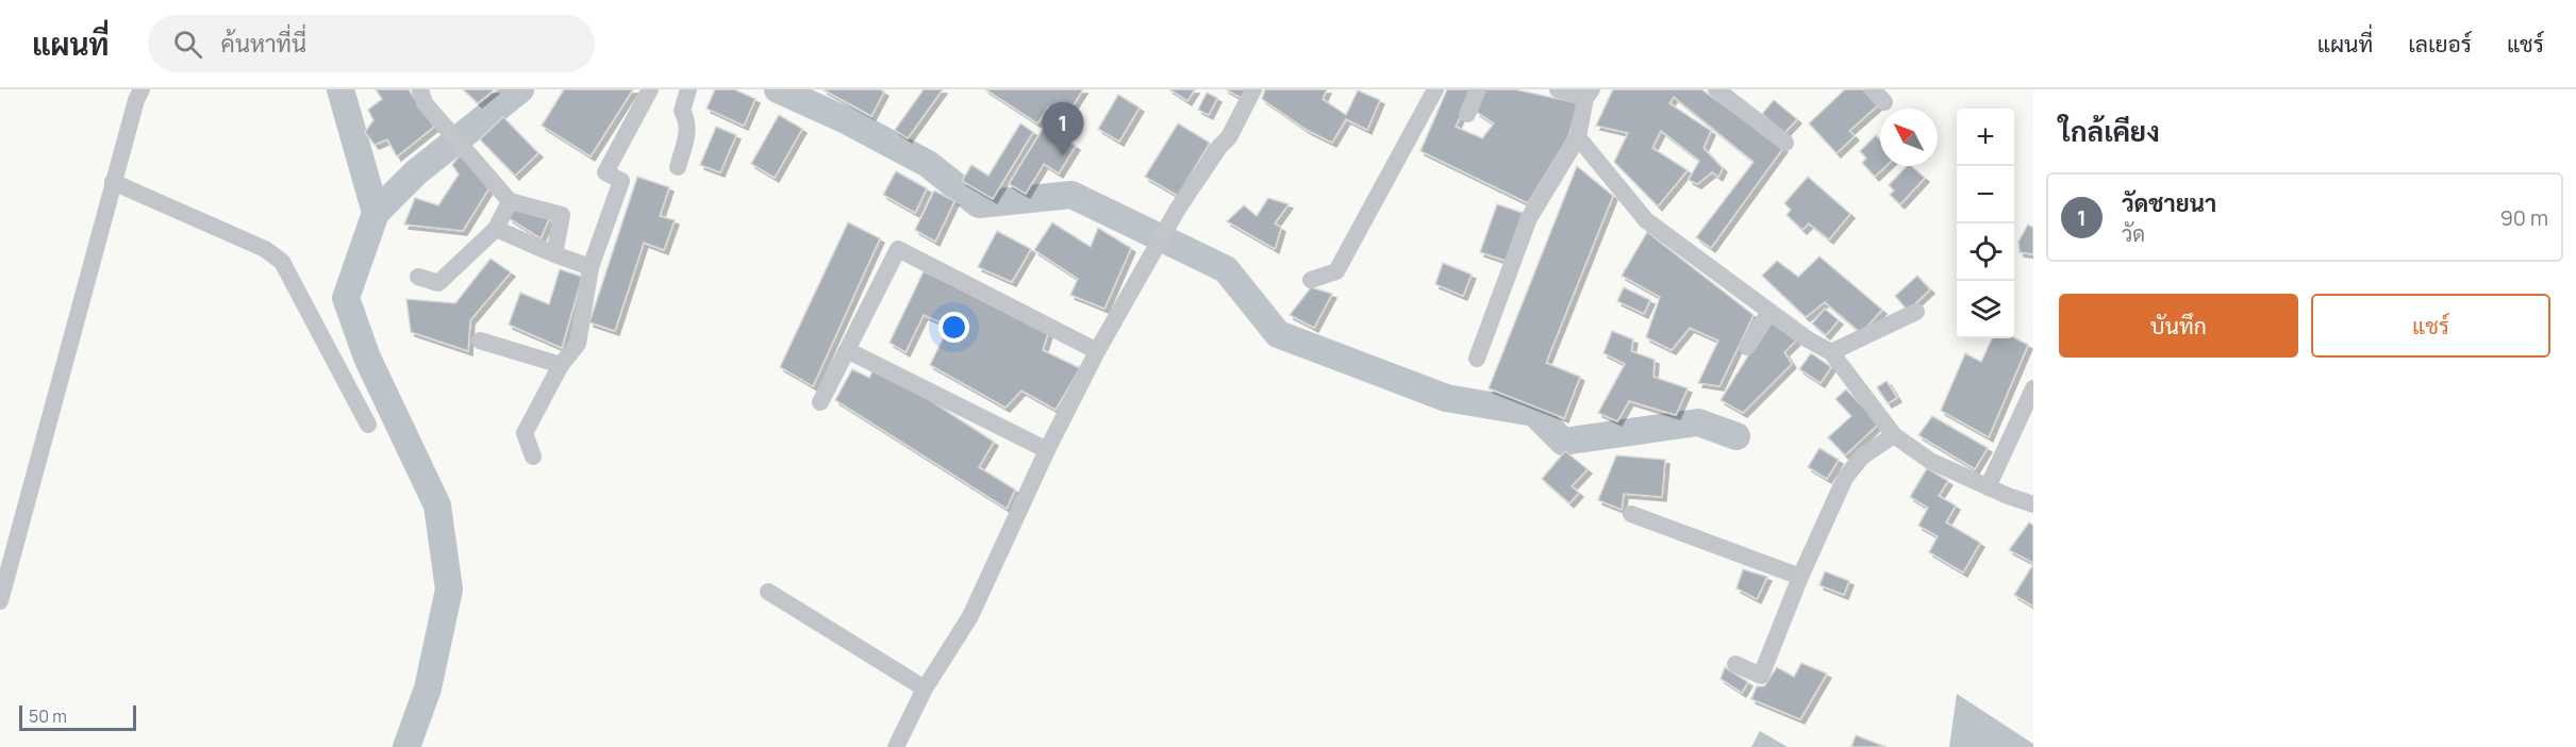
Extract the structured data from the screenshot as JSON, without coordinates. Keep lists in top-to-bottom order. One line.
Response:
{"scale_bar":"50 m","north":"top left","page":{"header":"แผนที่","search":"ค้นหาที่นี่","nav":["แผนที่","เลเยอร์","แชร์"],"heading":"ใกล้เคียง","pins":"1","map_buttons":["+","−"],"list":[{"mark":"1","name":"วัดชายนา","note":"วัด","value":"90 m"}],"buttons":["บันทึก","แชร์"],"scale":"50 m"}}
